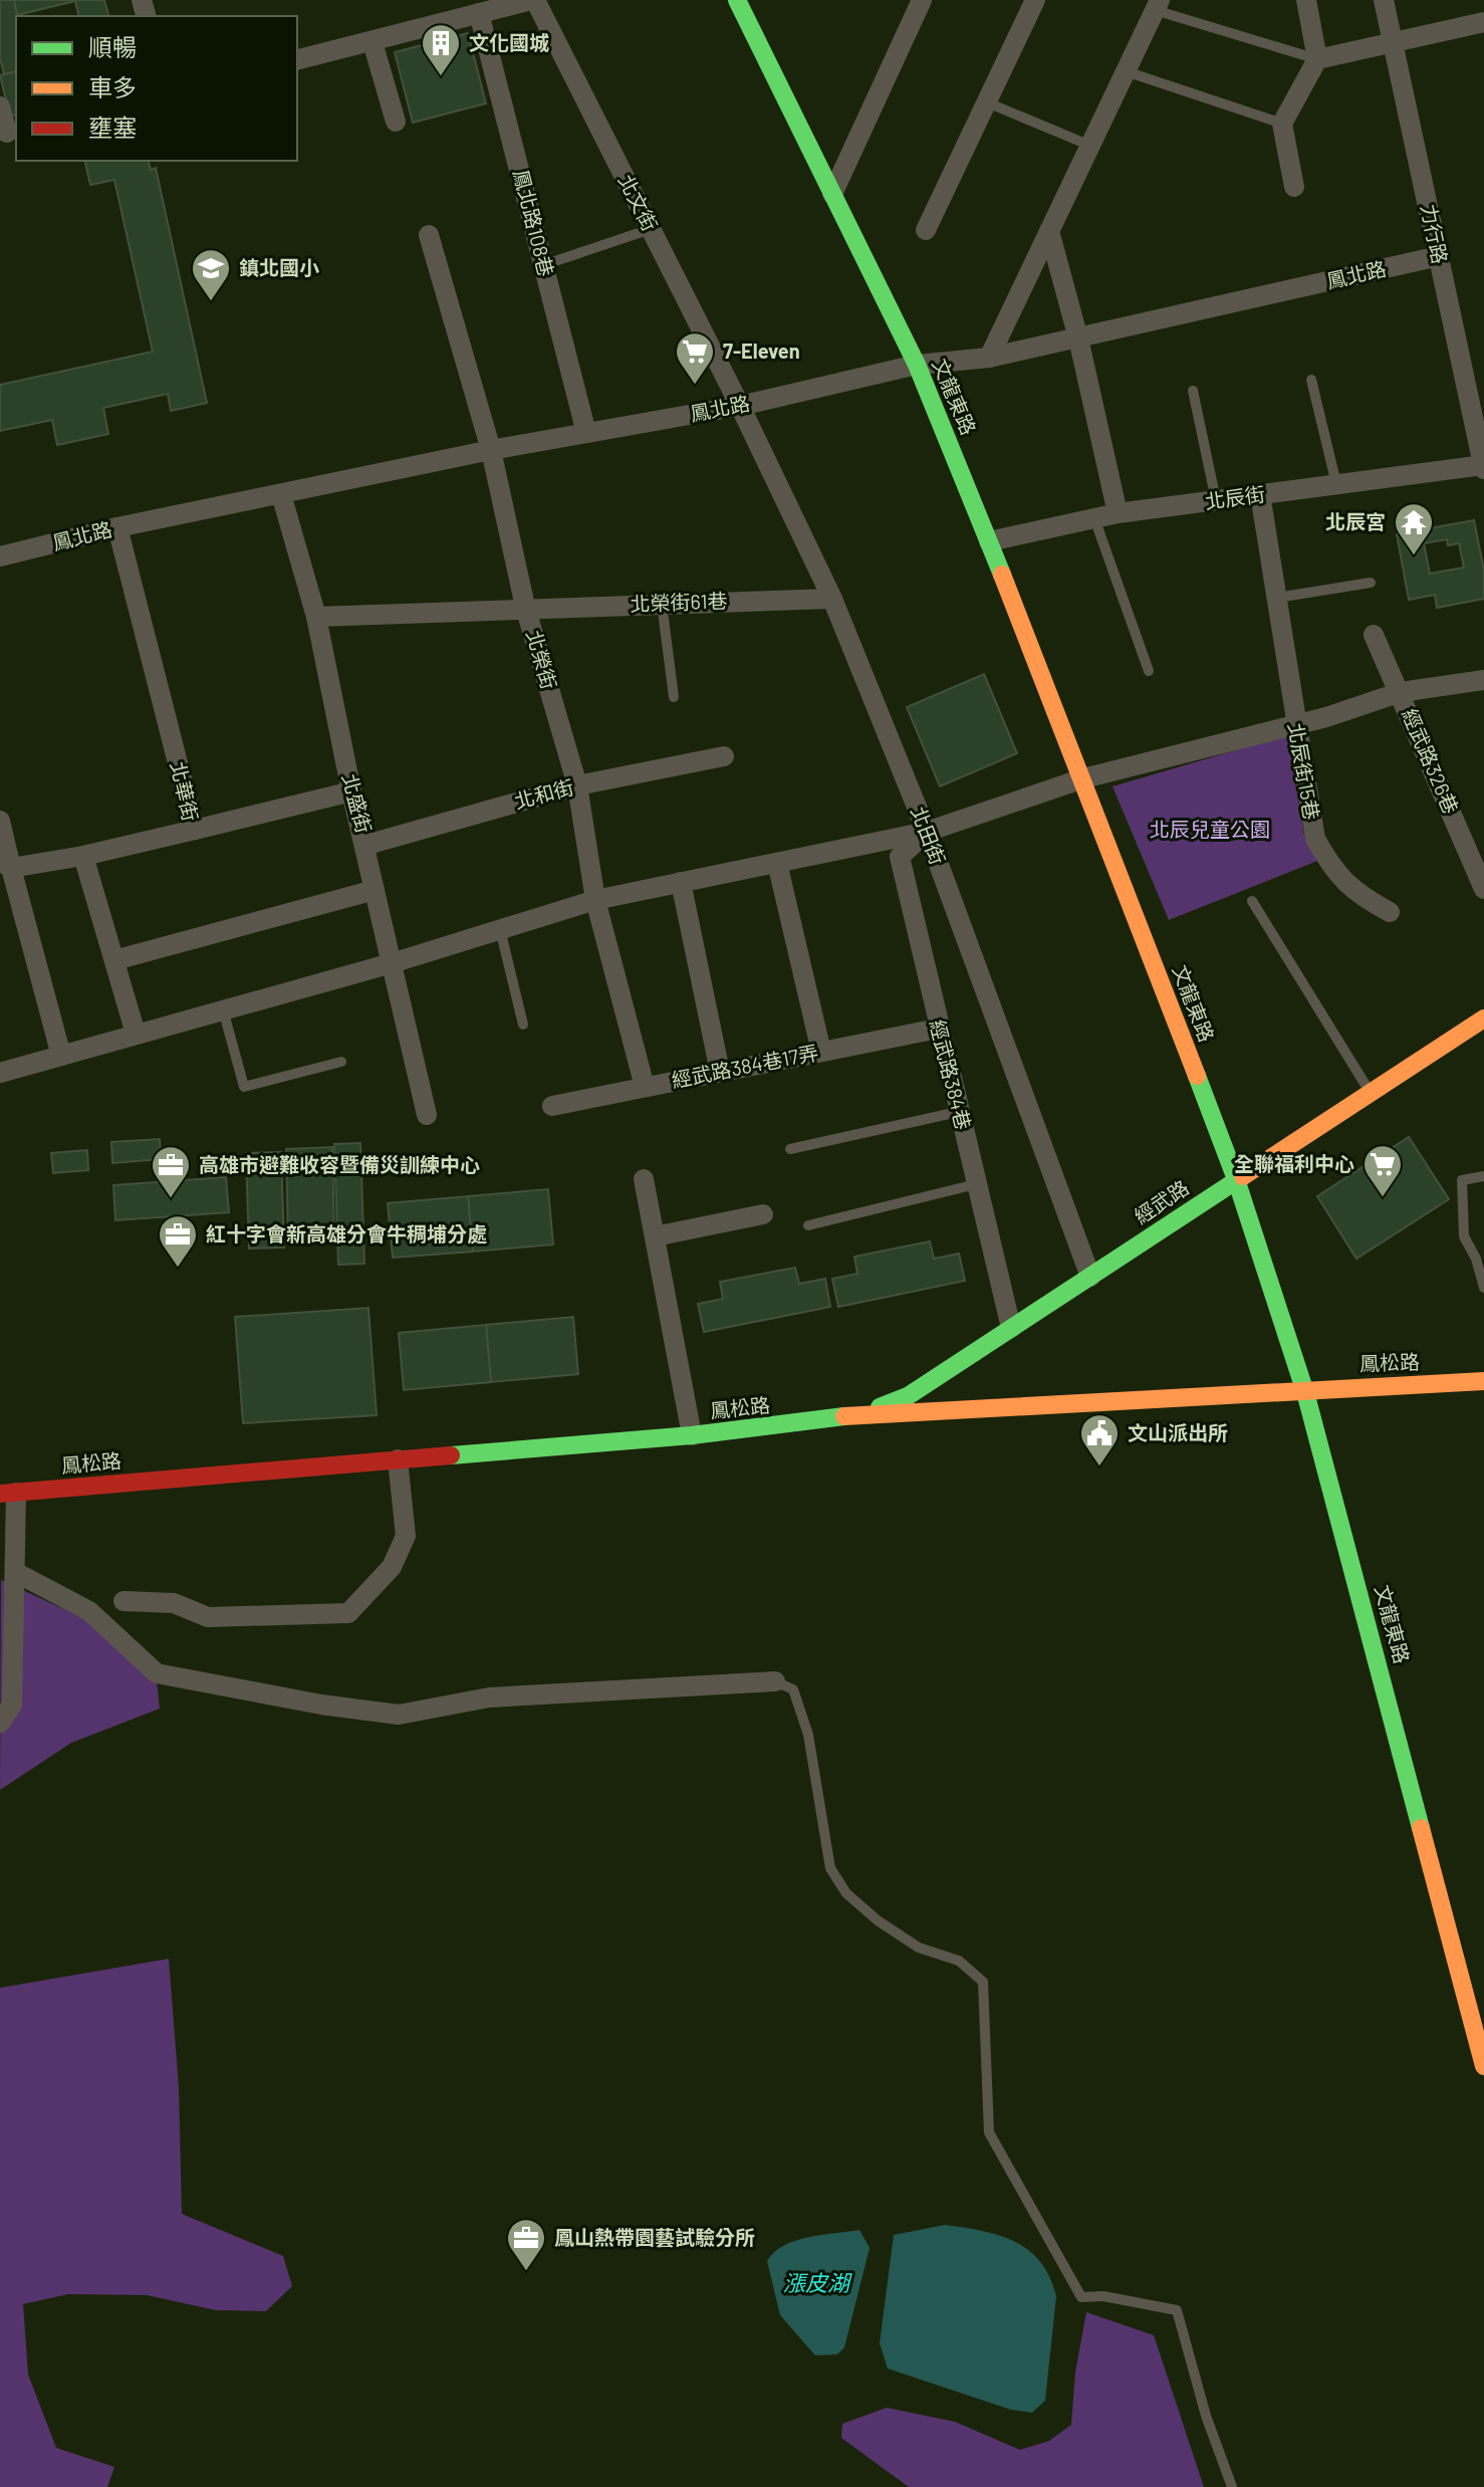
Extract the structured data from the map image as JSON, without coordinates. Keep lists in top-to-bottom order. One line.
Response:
{"streets":{"street":["北文街","鳳北路108巷","力行路","鳳北路","文龍東路","北辰街","北榮街61巷","北榮街","經武路326巷","北辰街15巷","北華街","北和街","北盛街","北田街","經武路384巷17弄","經武路384巷","經武路","鳳松路"]},"crossings":[["北文街","鳳北路108巷"],["北文街","鳳北路"],["北文街","北田街"],["鳳北路108巷","鳳北路"],["力行路","鳳北路"],["力行路","北辰街"],["鳳北路","文龍東路"],["鳳北路","北榮街"],["鳳北路","北華街"],["鳳北路","北盛街"],["鳳北路","北田街"],["文龍東路","北辰街"],["文龍東路","經武路"],["文龍東路","鳳松路"],["北辰街","北辰街15巷"],["北榮街61巷","北榮街"],["北榮街61巷","北盛街"],["北榮街61巷","北田街"],["北榮街","北和街"],["北榮街","經武路384巷17弄"],["北和街","北盛街"],["北田街","經武路384巷"],["北田街","經武路"],["經武路384巷17弄","經武路384巷"],["經武路384巷","經武路"],["經武路","鳳松路"]],"water":["漲皮湖"],"parks":["北辰兒童公園"],"places":{"building":["文化國城"],"school or university":["鎮北國小"],"supermarket":["7-Eleven","全聯福利中心"],"temple":["北辰宮"],"office":["高雄市避難收容暨備災訓練中心","紅十字會新高雄分會牛稠埔分處","鳳山熱帶園藝試驗分所"],"public building":["文山派出所"]},"legend":["順暢","車多","壅塞"]}
